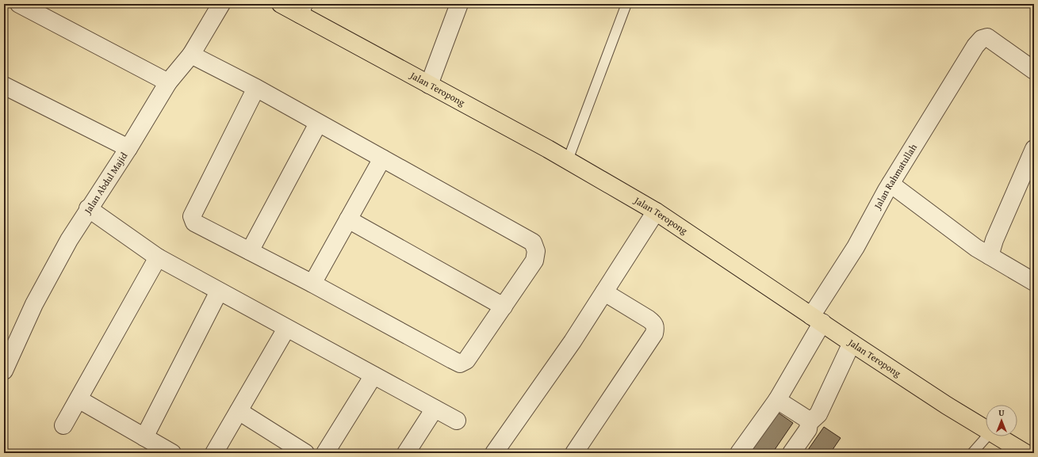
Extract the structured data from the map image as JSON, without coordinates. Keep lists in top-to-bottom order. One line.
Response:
{"streets":{"main road":["Jalan Teropong"],"street":["Jalan Rahmatullah","Jalan Abdul Majid"]},"crossings":[["Jalan Teropong","Jalan Rahmatullah"]],"north":"top"}
